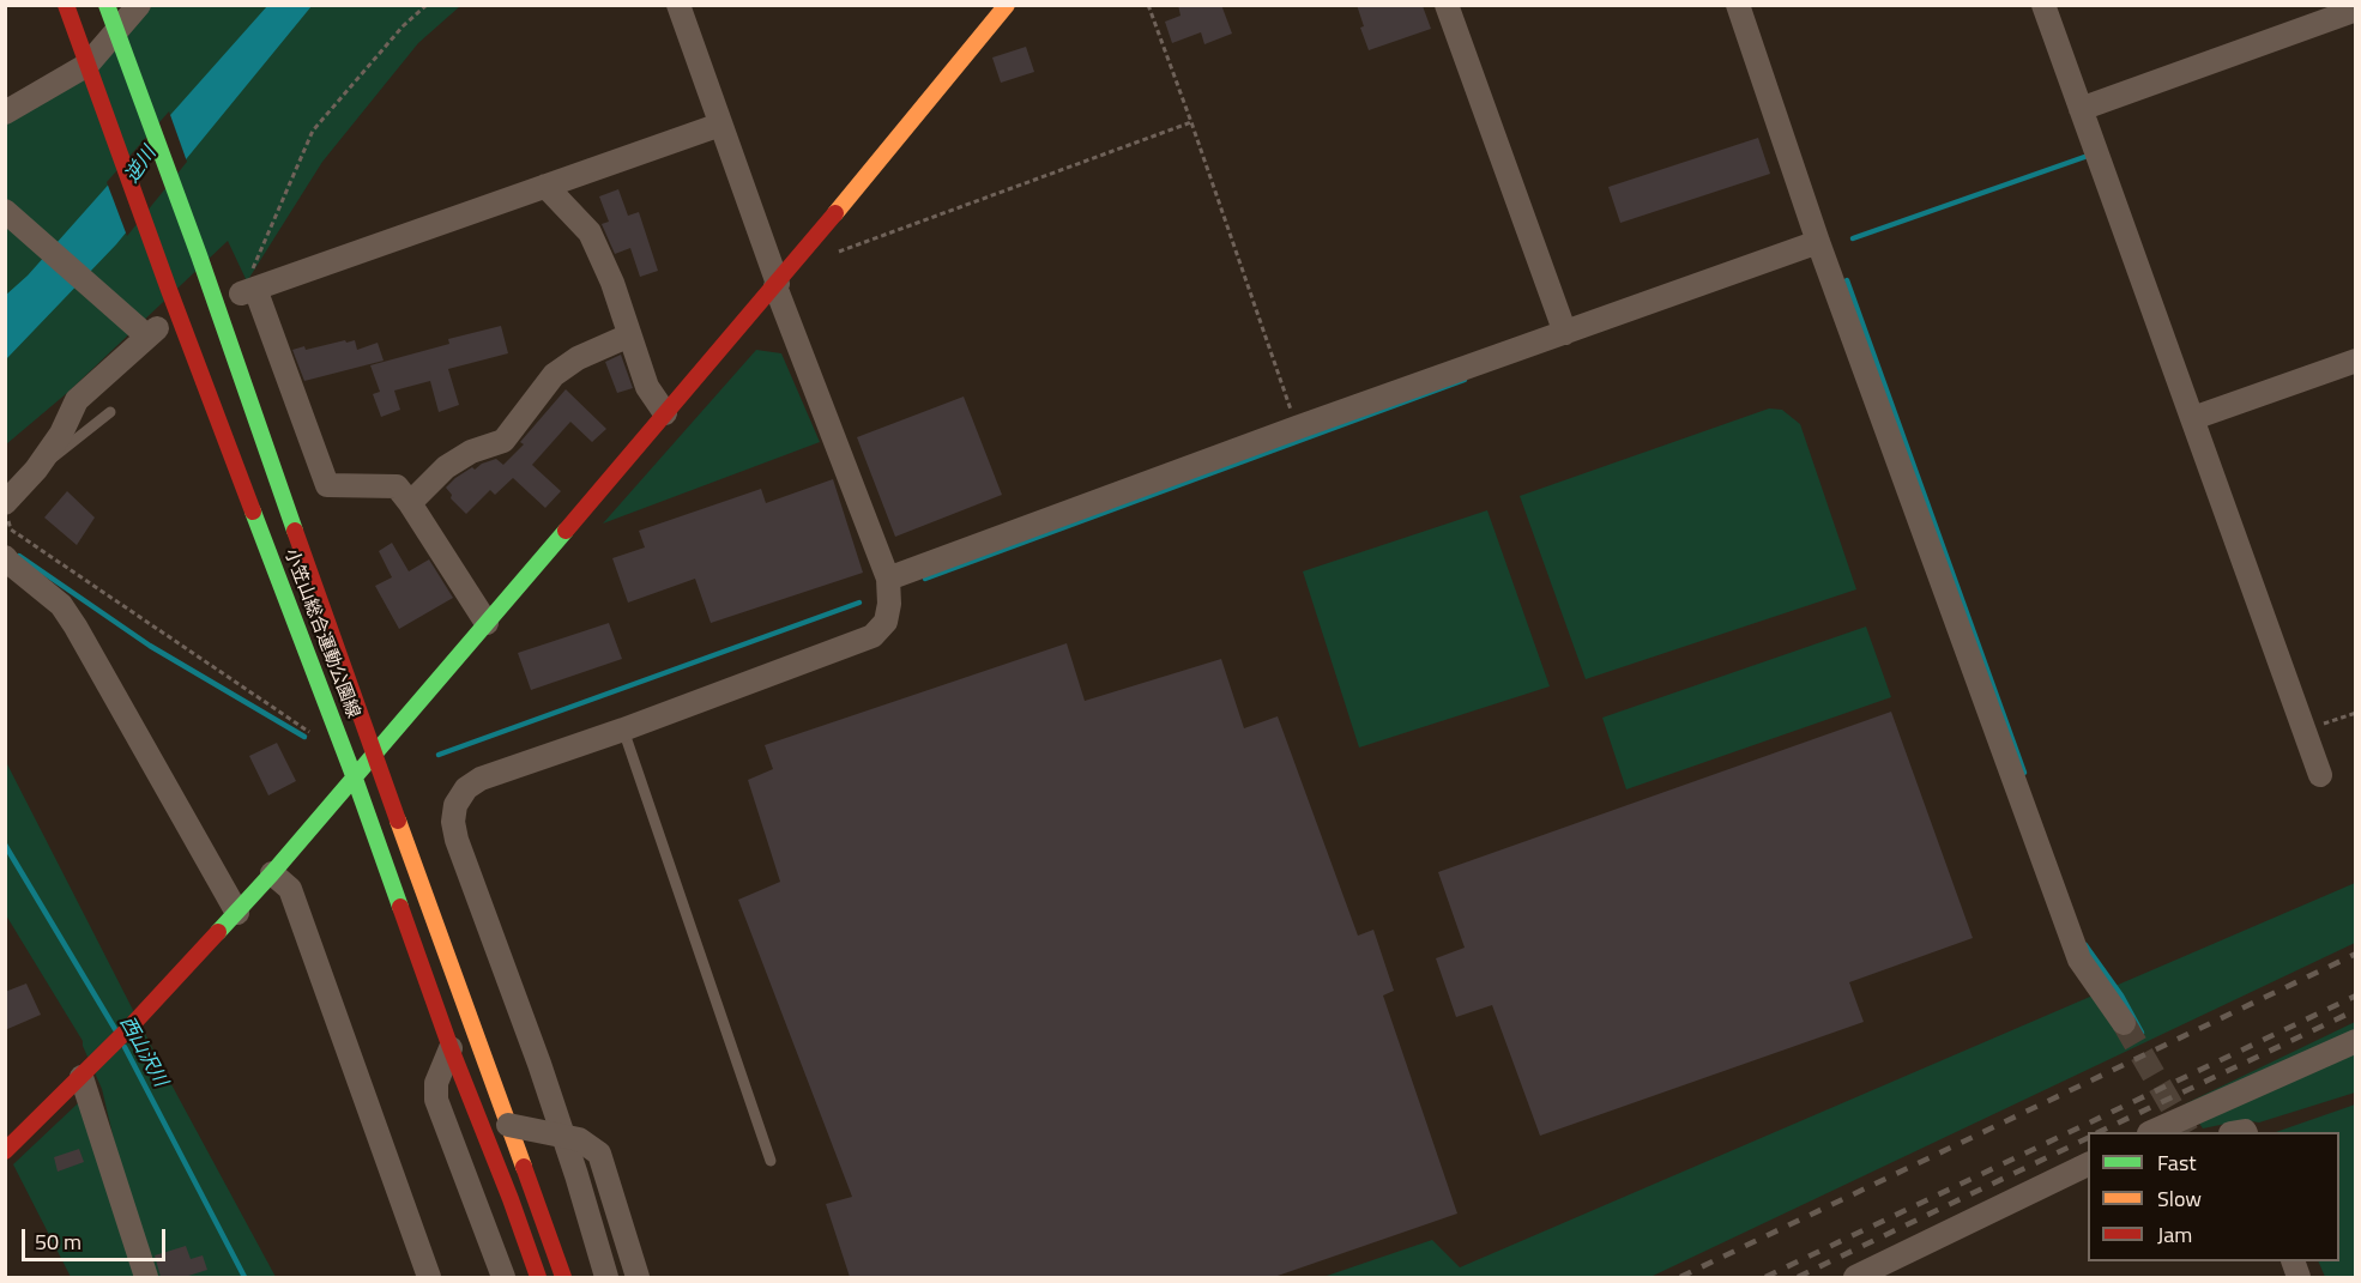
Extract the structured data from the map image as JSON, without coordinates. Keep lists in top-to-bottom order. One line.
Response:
{"streets":{"main road":["小笠山総合運動公園線"]},"water":["逆川","西山沢川"],"legend":["Fast","Slow","Jam"],"scale_bar":"50 m"}
